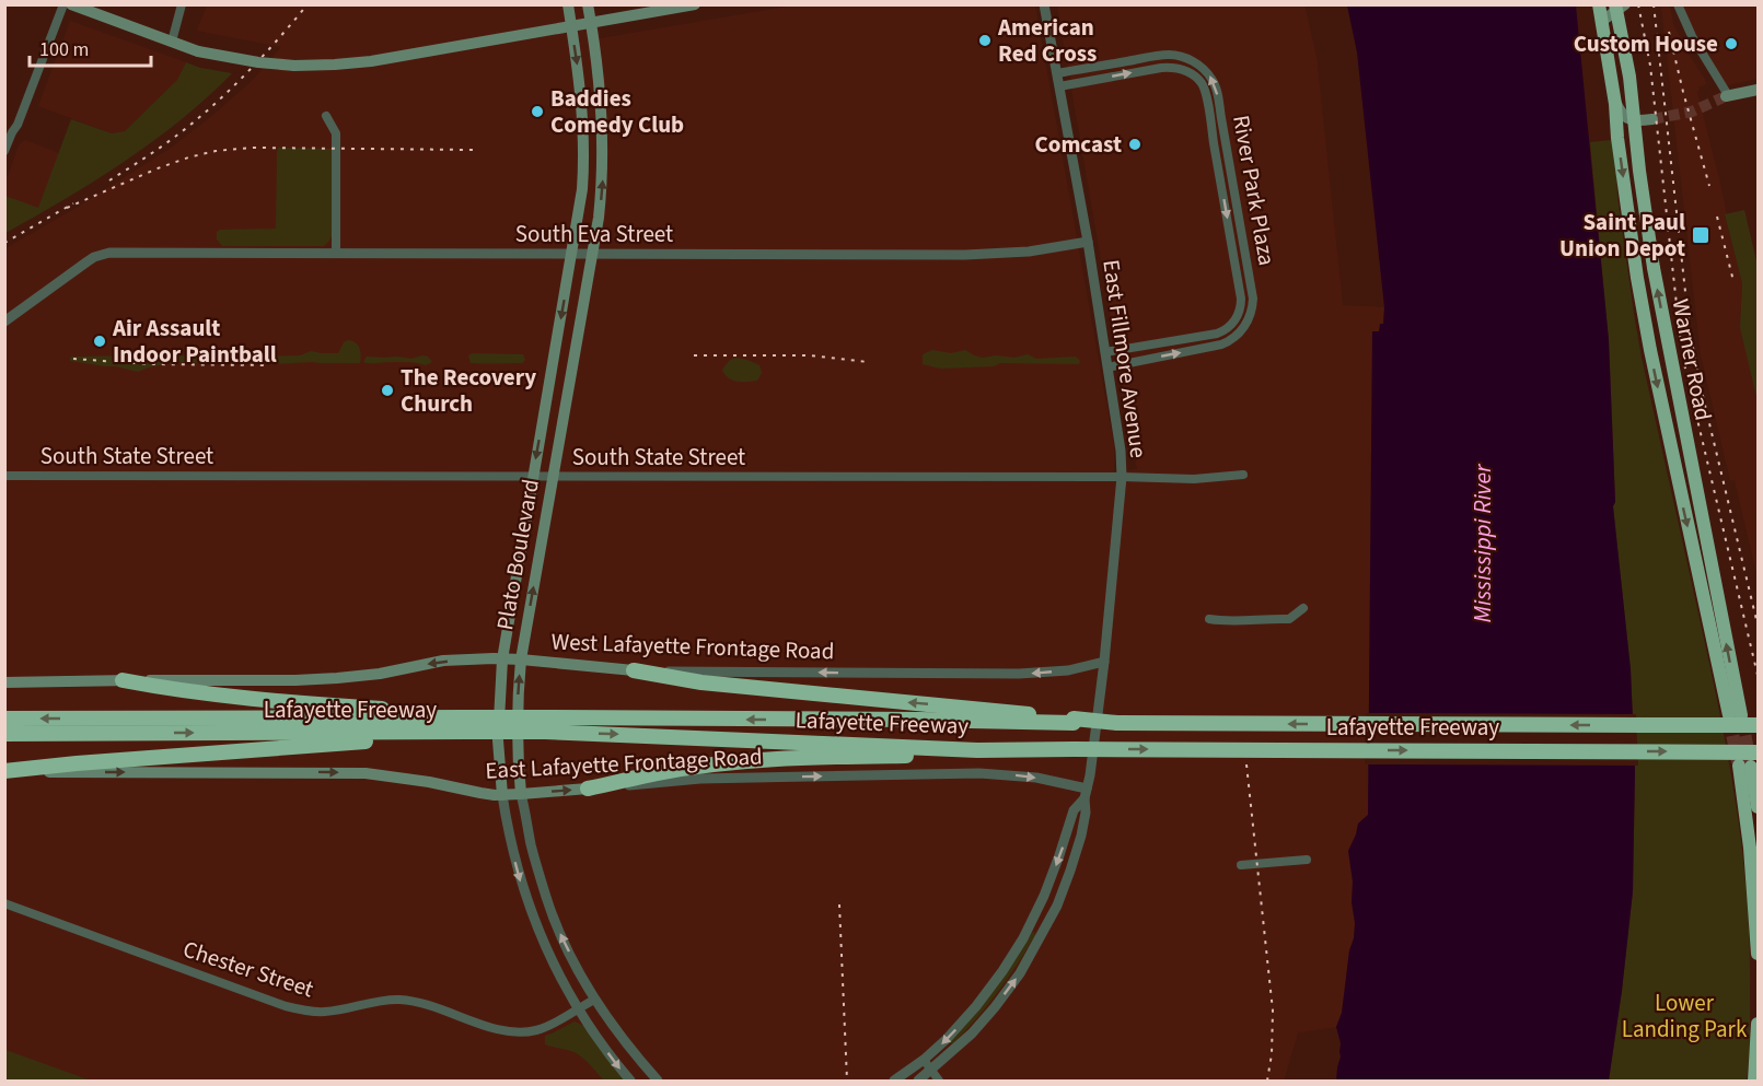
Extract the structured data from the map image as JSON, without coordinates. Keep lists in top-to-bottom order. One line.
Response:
{"streets":{"highway":["Warner Road","Lafayette Freeway"],"main road":["Plato Boulevard","West Lafayette Frontage Road","East Lafayette Frontage Road"],"street":["River Park Plaza","South Eva Street","East Fillmore Avenue","South State Street","Chester Street"]},"crossings":[["River Park Plaza","East Fillmore Avenue"],["South Eva Street","East Fillmore Avenue"],["South Eva Street","Plato Boulevard"],["East Fillmore Avenue","South State Street"],["East Fillmore Avenue","West Lafayette Frontage Road"],["East Fillmore Avenue","East Lafayette Frontage Road"],["South State Street","Plato Boulevard"],["Plato Boulevard","West Lafayette Frontage Road"],["Plato Boulevard","East Lafayette Frontage Road"],["Plato Boulevard","Chester Street"]],"one_way":["West Lafayette Frontage Road","East Lafayette Frontage Road"],"water":["Mississippi River"],"parks":["Lower Landing Park"],"places":{"other":["American Red Cross","Custom House","Baddies Comedy Club","Comcast","Air Assault Indoor Paintball","The Recovery Church"],"transit":["Saint Paul Union Depot"]},"scale_bar":"100 m"}
